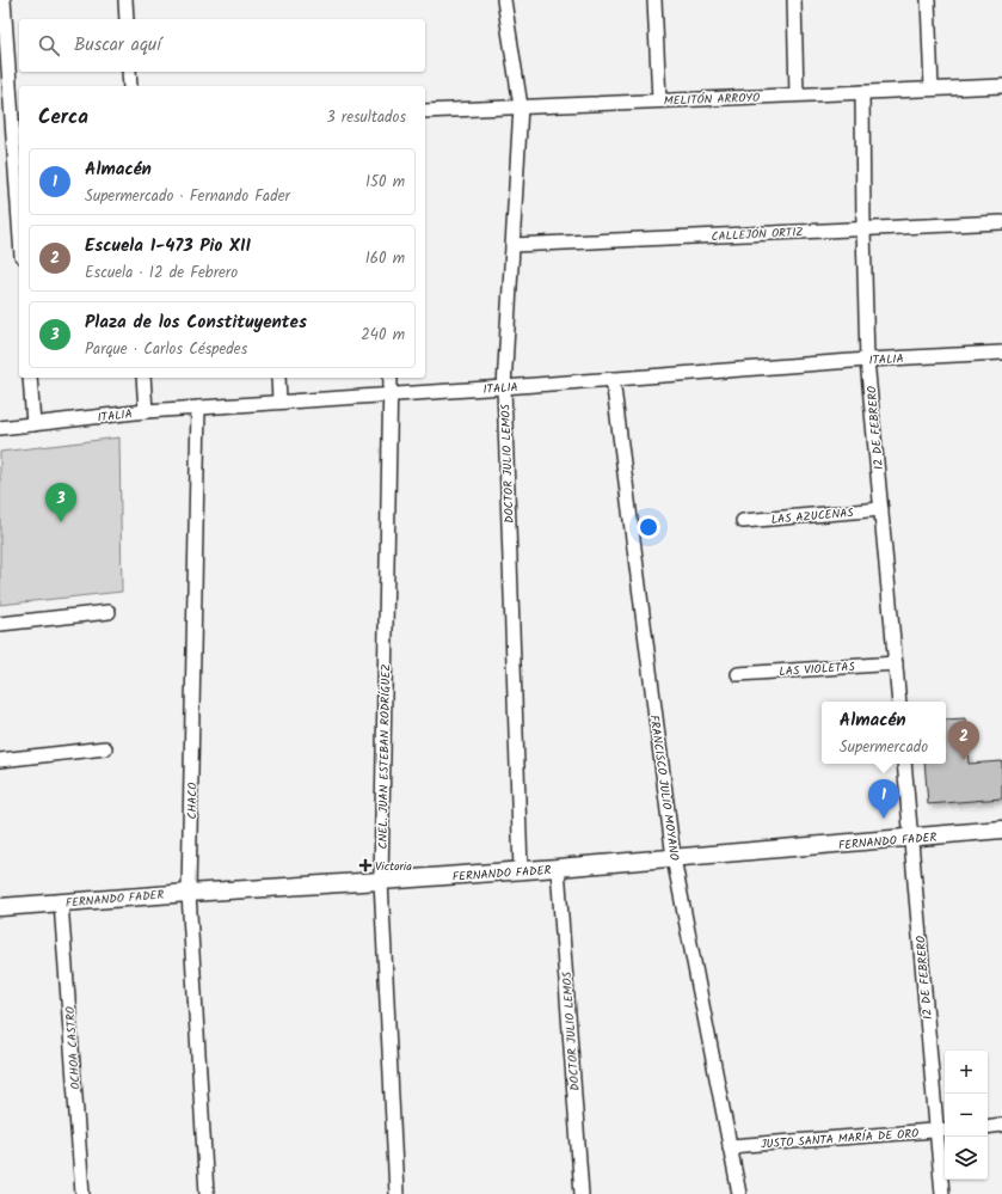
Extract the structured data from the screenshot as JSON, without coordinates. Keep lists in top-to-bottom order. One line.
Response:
{"streets":{"street":["MELITÓN ARROYO","CALLEJÓN ORTIZ","ITALIA","12 DE FEBRERO","DOCTOR JULIO LEMOS","LAS AZUCENAS","LAS VIOLETAS","CNEL. JUAN ESTEBAN RODRÍGUEZ","FRANCISCO JULIO MOYANO","CHACO","FERNANDO FADER","OCHOA CASTRO","JUSTO SANTA MARÍA DE ORO"]},"crossings":[["MELITÓN ARROYO","12 DE FEBRERO"],["MELITÓN ARROYO","DOCTOR JULIO LEMOS"],["CALLEJÓN ORTIZ","12 DE FEBRERO"],["CALLEJÓN ORTIZ","DOCTOR JULIO LEMOS"],["ITALIA","12 DE FEBRERO"],["ITALIA","DOCTOR JULIO LEMOS"],["ITALIA","CNEL. JUAN ESTEBAN RODRÍGUEZ"],["ITALIA","FRANCISCO JULIO MOYANO"],["ITALIA","CHACO"],["12 DE FEBRERO","LAS AZUCENAS"],["12 DE FEBRERO","LAS VIOLETAS"],["12 DE FEBRERO","FERNANDO FADER"],["12 DE FEBRERO","JUSTO SANTA MARÍA DE ORO"],["DOCTOR JULIO LEMOS","FERNANDO FADER"],["CNEL. JUAN ESTEBAN RODRÍGUEZ","FERNANDO FADER"],["FRANCISCO JULIO MOYANO","FERNANDO FADER"],["FRANCISCO JULIO MOYANO","JUSTO SANTA MARÍA DE ORO"],["CHACO","FERNANDO FADER"],["FERNANDO FADER","OCHOA CASTRO"]],"places":{"health":["Victoria"]},"page":{"search":"Buscar aquí","heading":["Cerca","3 resultados"],"list":[{"mark":"1","name":"Almacén","note":"Supermercado · Fernando Fader","value":"150 m"},{"mark":"2","name":"Escuela 1-473 Pio XII","note":"Escuela · 12 de Febrero","value":"160 m"},{"mark":"3","name":"Plaza de los Constituyentes","note":"Parque · Carlos Céspedes","value":"240 m"}],"pins":["3","2","1"],"popup":["Almacén","Supermercado"],"map_buttons":["+","−"]}}
